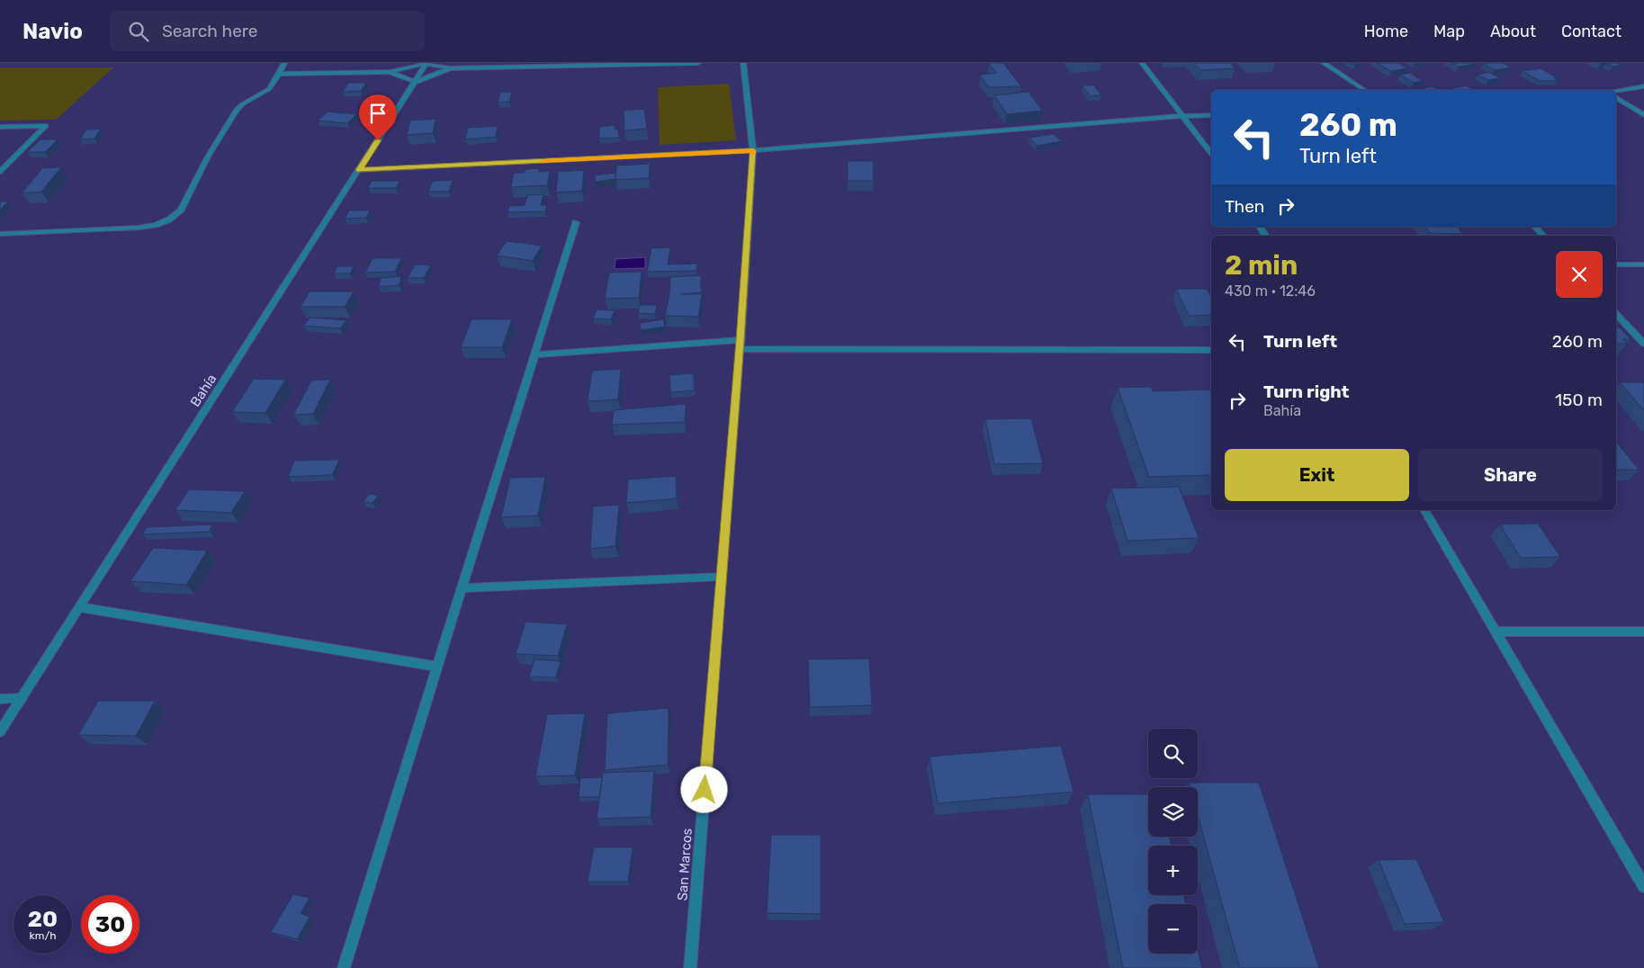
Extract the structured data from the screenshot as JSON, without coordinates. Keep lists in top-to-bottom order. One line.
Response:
{"streets":{"street":["Bahía","San Marcos"]},"page":{"header":"Navio","search":"Search here","nav":["Home","Map","About","Contact"],"turn":["260 m","Turn left"],"then":"Then","heading":["2 min","430 m · 12:46"],"list":[{"name":"Turn left","value":"260 m"},{"name":"Turn right","note":"Bahía","value":"150 m"}],"buttons":["Exit","Share"],"map_buttons":["+","−"],"speed":"20 km/h","limit":"30"}}
